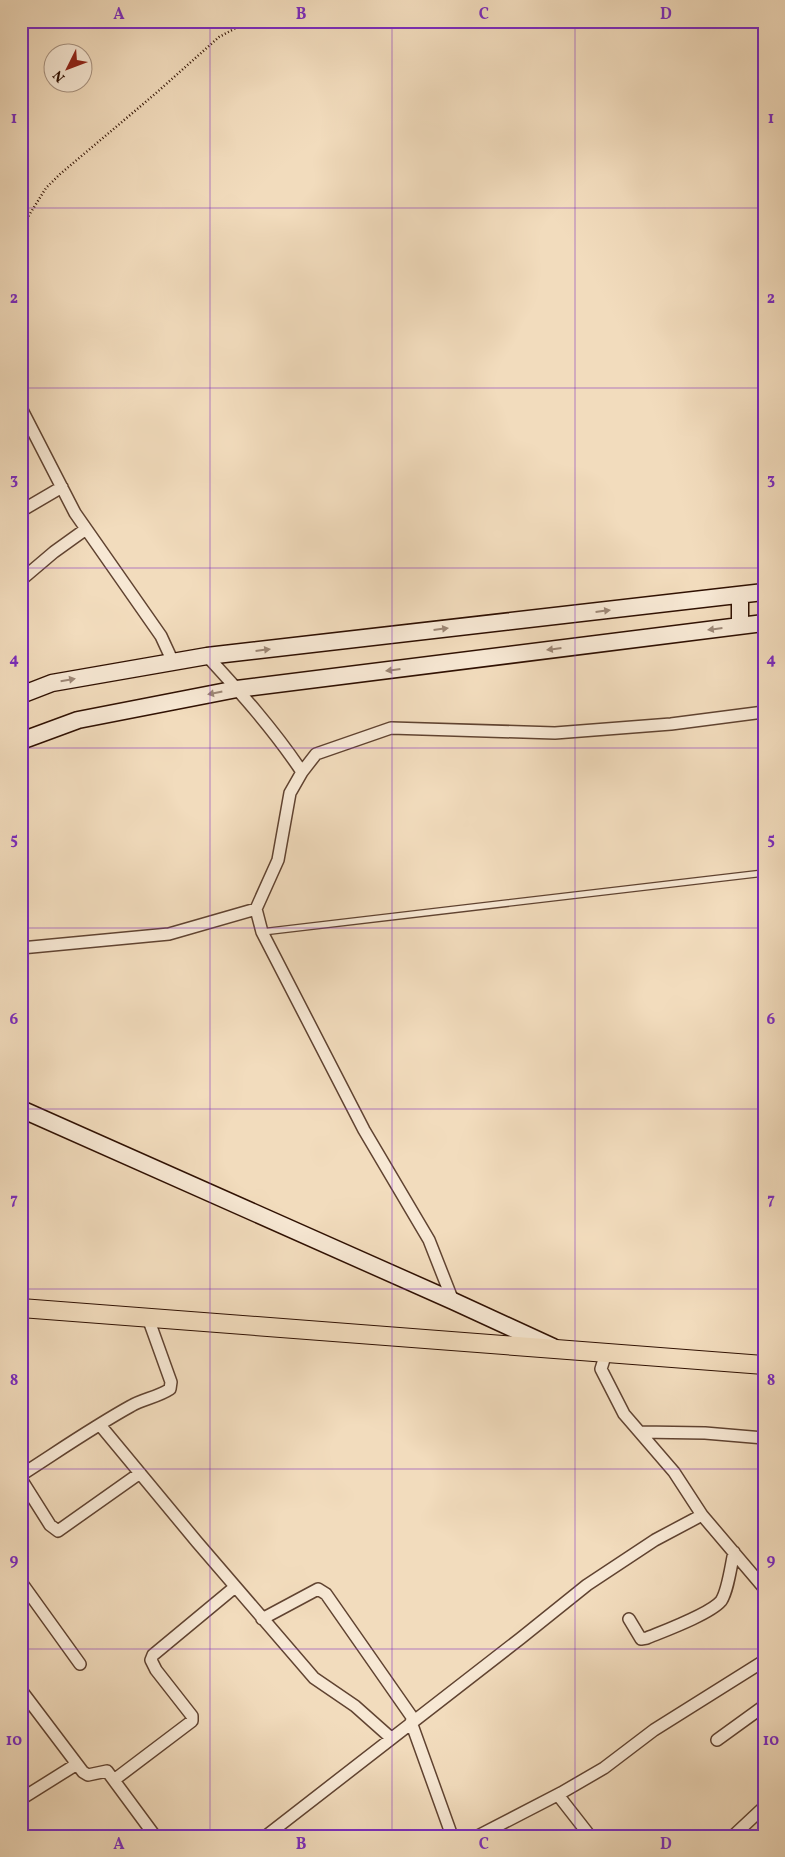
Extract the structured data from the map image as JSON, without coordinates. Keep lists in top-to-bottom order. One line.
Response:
{"north":"bottom left","grid":{"columns":["A","B","C","D"],"rows":["1","2","3","4","5","6","7","8","9","10"]}}
